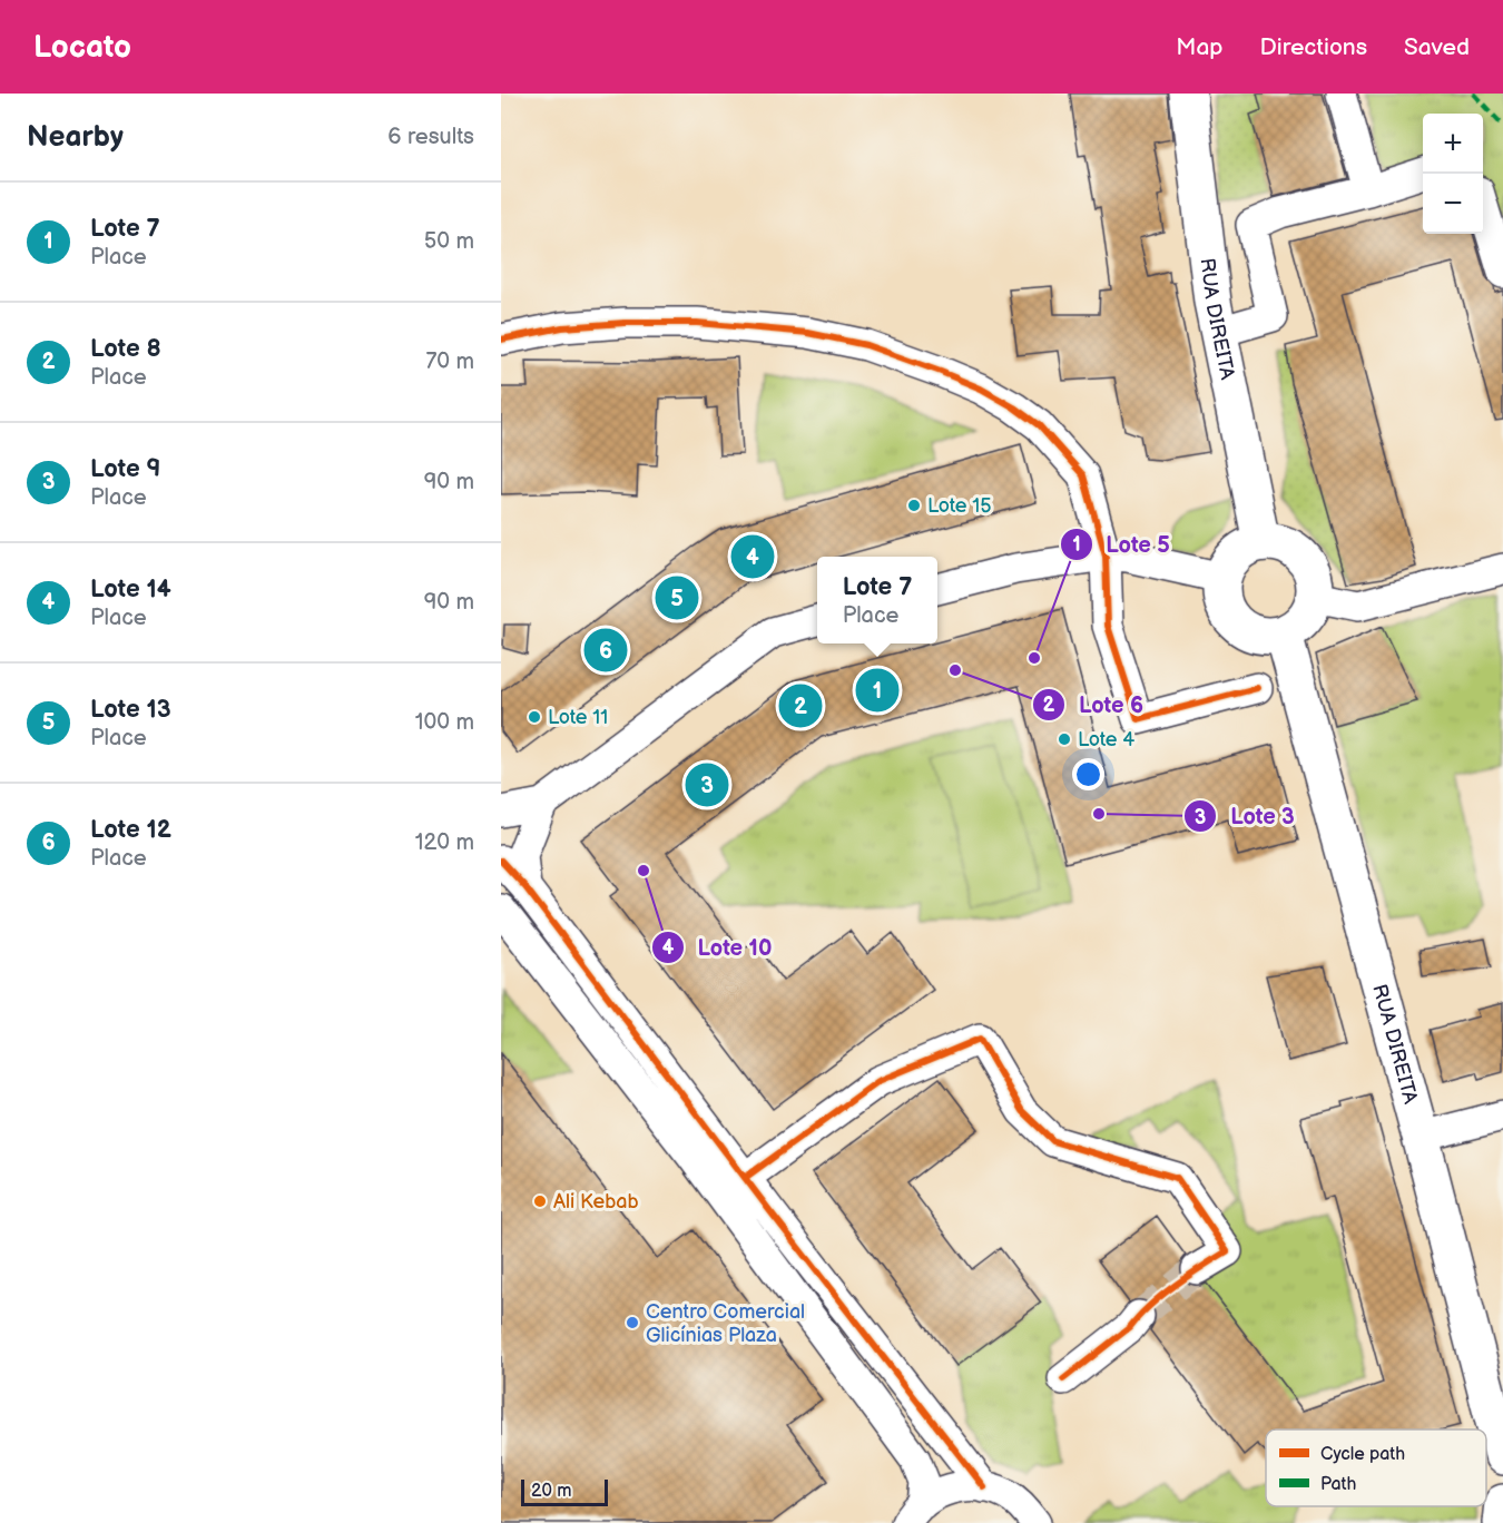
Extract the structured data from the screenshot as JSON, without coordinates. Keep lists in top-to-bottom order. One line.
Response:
{"streets":{"main road":["RUA DIREITA"]},"places":["Lote 15","Lote 5","Lote 6","Lote 11","Lote 4","Lote 3","Lote 10","Ali Kebab","Centro Comercial Glicínias Plaza"],"legend":["Cycle path","Path"],"scale_bar":"20 m","page":{"header":"Locato","nav":["Map","Directions","Saved"],"heading":["Nearby","6 results"],"map_buttons":["+","−"],"list":[{"mark":"1","name":"Lote 7","note":"Place","value":"50 m"},{"mark":"2","name":"Lote 8","note":"Place","value":"70 m"},{"mark":"3","name":"Lote 9","note":"Place","value":"90 m"},{"mark":"4","name":"Lote 14","note":"Place","value":"90 m"},{"mark":"5","name":"Lote 13","note":"Place","value":"100 m"},{"mark":"6","name":"Lote 12","note":"Place","value":"120 m"}],"pins":["4","5","6","1","2","3"],"popup":["Lote 7","Place"],"scale":"20 m"}}
